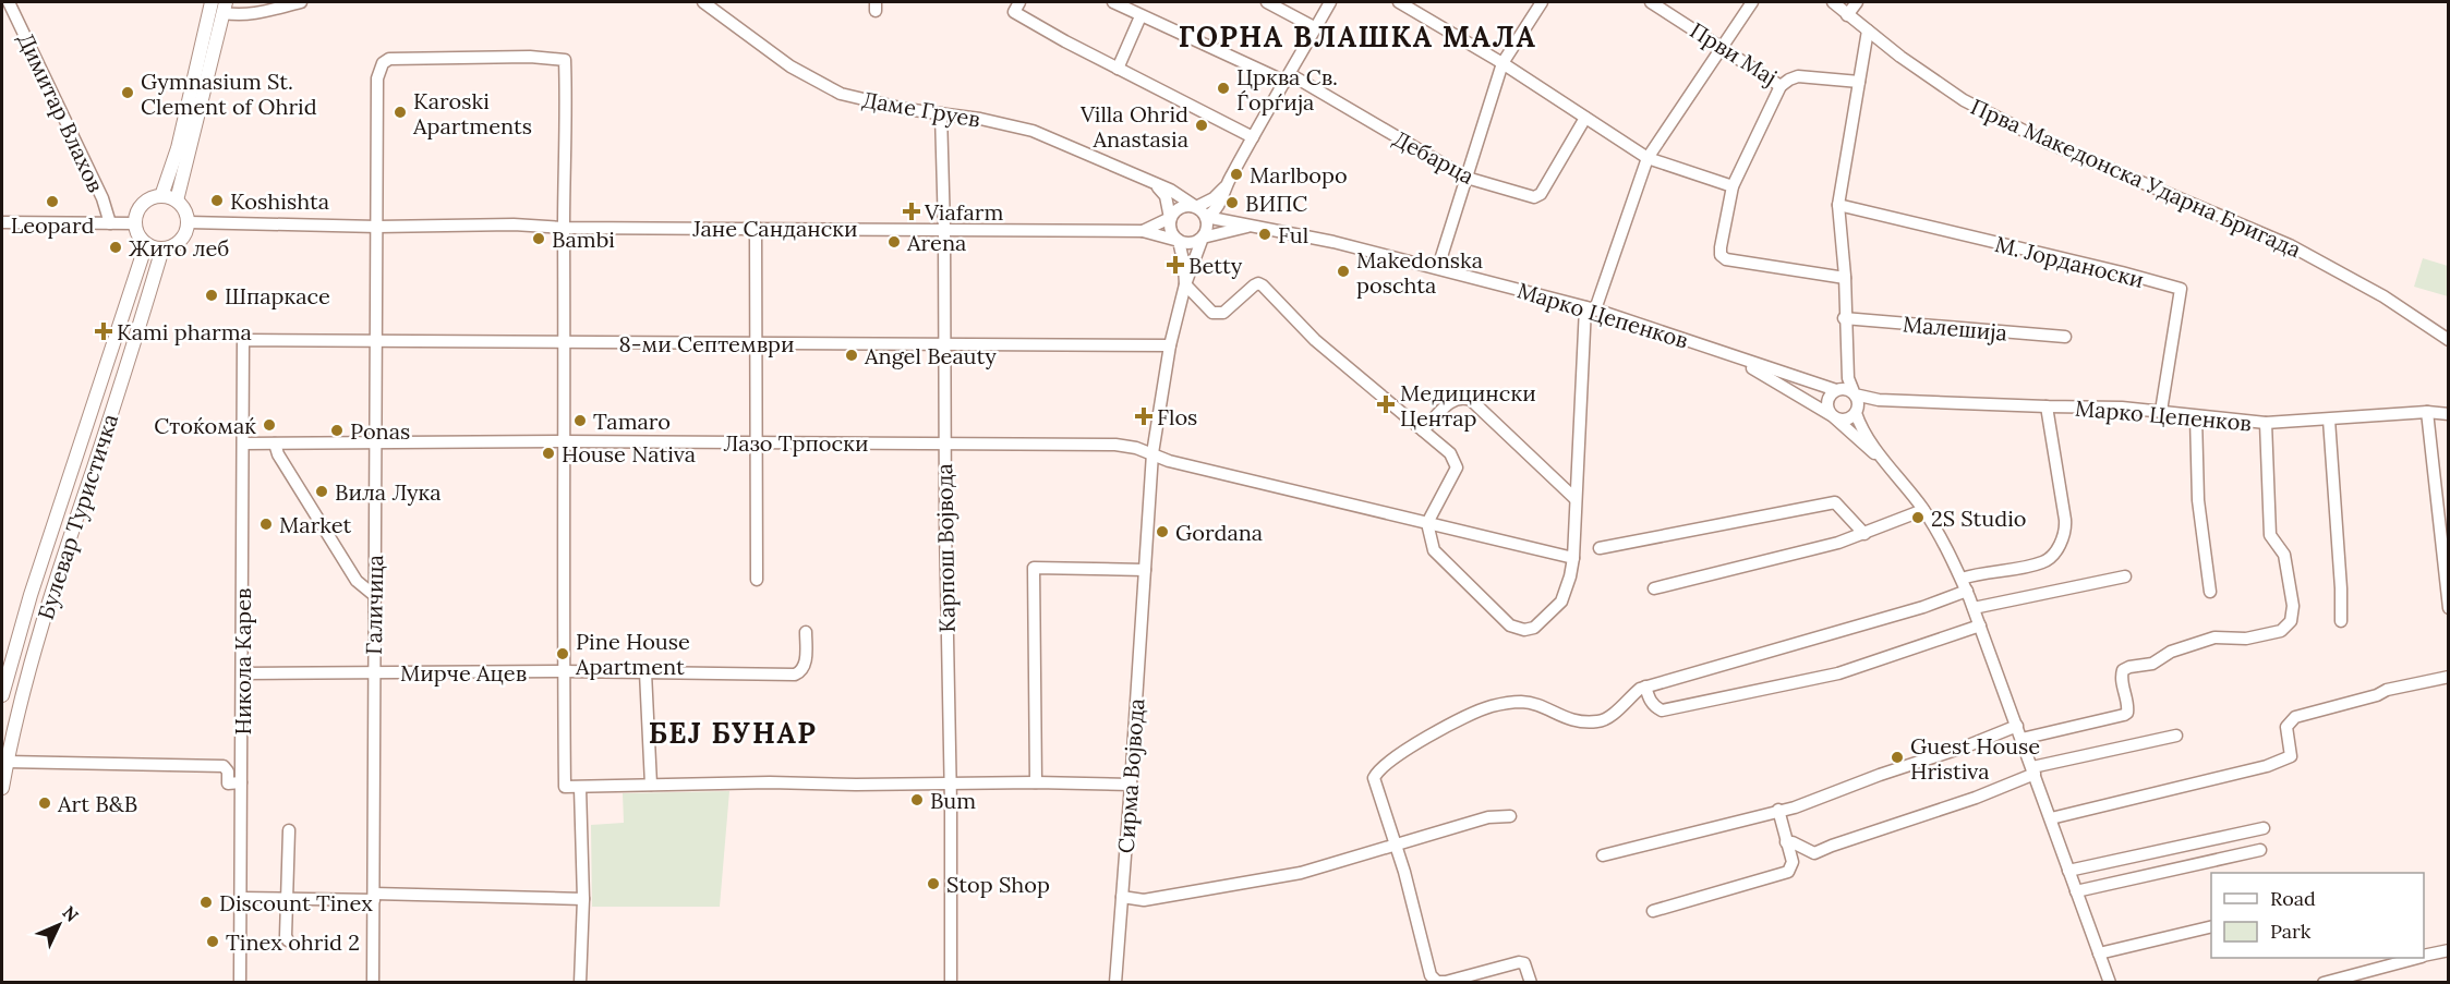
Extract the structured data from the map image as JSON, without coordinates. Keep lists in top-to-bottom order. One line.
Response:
{"streets":{"main road":["Булевар Туристичка"],"street":["Први Мај","Даме Груев","Димитар Влахов","Дебарца","Прва Македонска Ударна Бригада","Јане Сандански","М. Јорданоски","Марко Цепенков","Малешија","8-ми Септември","Лазо Трпоски","Карпош Војвода","Галичица","Никола Карев","Мирче Ацев","Сирма Војвода"]},"crossings":[["Даме Груев","Јане Сандански"],["Даме Груев","Карпош Војвода"],["Јане Сандански","Булевар Туристичка"],["Јане Сандански","Карпош Војвода"],["Јане Сандански","Галичица"],["М. Јорданоски","Марко Цепенков"],["8-ми Септември","Карпош Војвода"],["8-ми Септември","Галичица"],["8-ми Септември","Никола Карев"],["8-ми Септември","Сирма Војвода"],["Лазо Трпоски","Карпош Војвода"],["Лазо Трпоски","Галичица"],["Лазо Трпоски","Никола Карев"],["Лазо Трпоски","Сирма Војвода"],["Галичица","Мирче Ацев"],["Никола Карев","Мирче Ацев"]],"districts":["ГОРНА ВЛАШКА МАЛА","БЕЈ БУНАР"],"places":{"other":["Црква Св. Ѓoрѓијa","Gymnasium St. Clement of Ohrid","Karoski Apartments","Villa Ohrid Anastasia","Marlbopo","Koshishta","Leopard","ВИПС","Ful","Bambi","Arena","Жито леб","Makedonska poschta","Шпаркасе","Angel Beauty","Tamaro","Стоќомаќ","Ponas","House Nativa","Вила Лука","2S Studio","Market","Gordana","Pine House Apartment","Guest House Hristiva","Bum","Art B&B","Stop Shop","Discount Tinex","Tinex ohrid 2"],"health":["Viafarm","Betty","Kami pharma","Медицински Центар","Flos"]},"legend":["Road","Park"],"north":"top right"}
